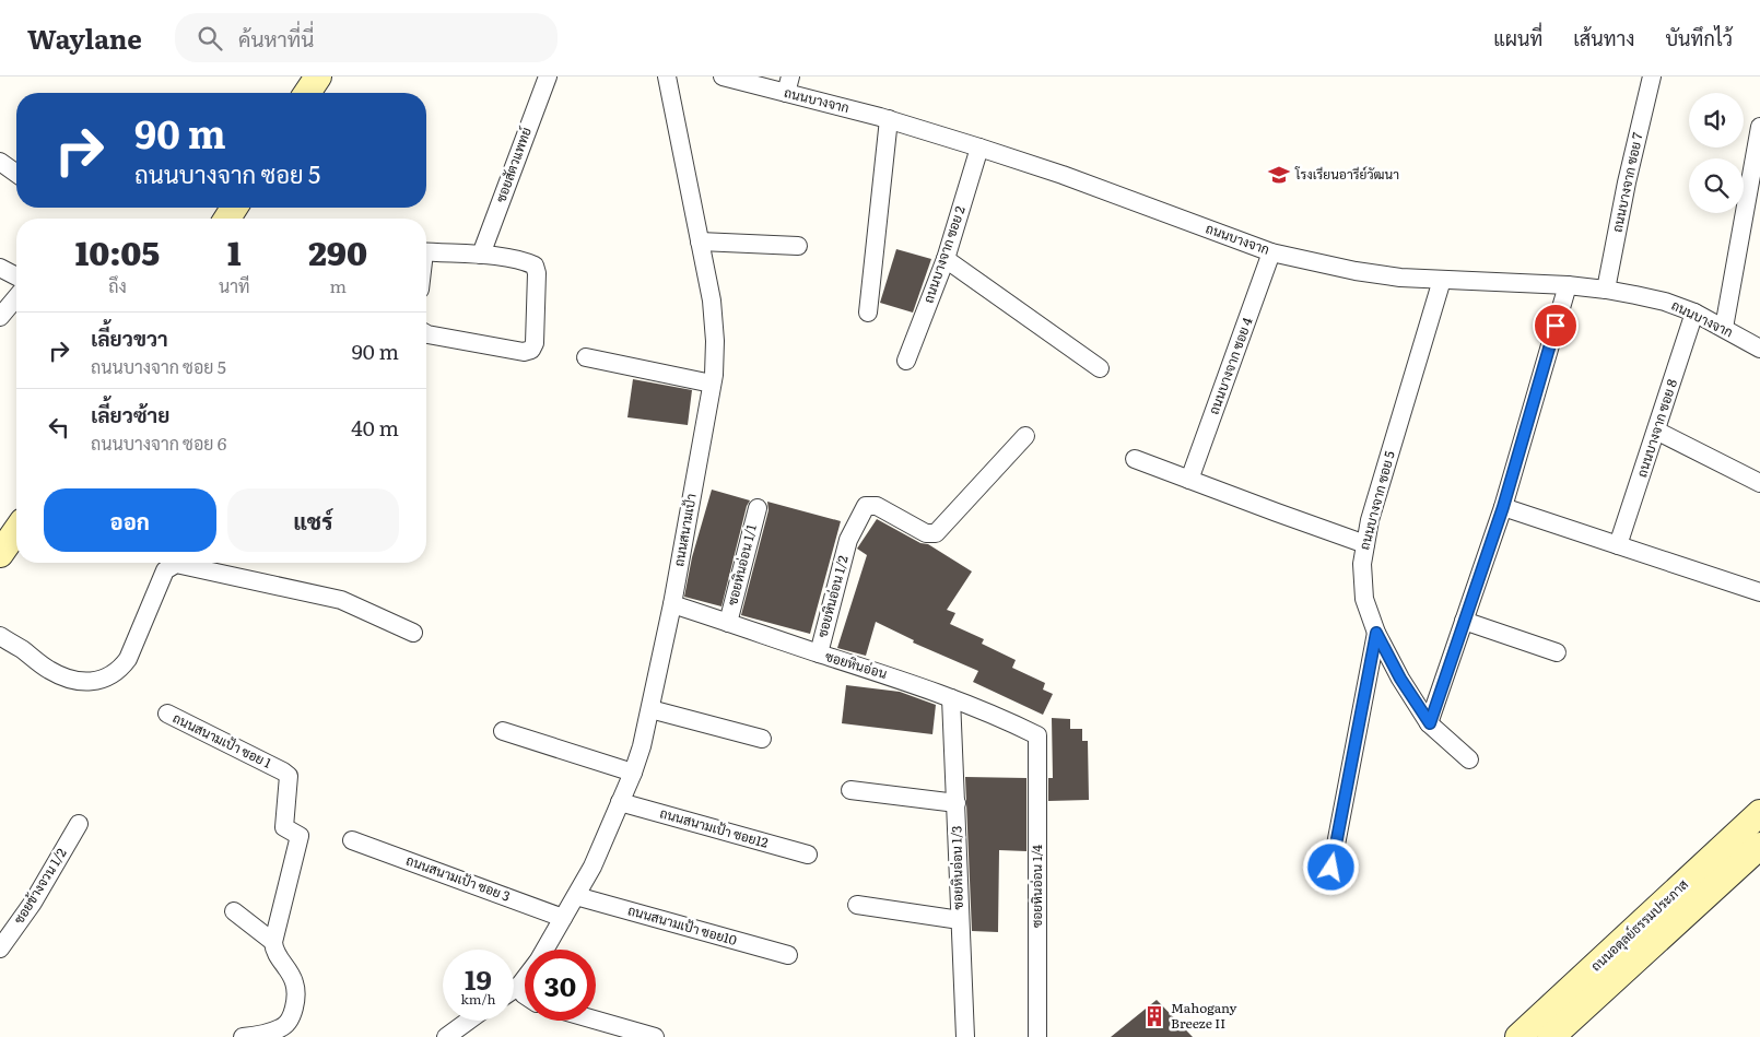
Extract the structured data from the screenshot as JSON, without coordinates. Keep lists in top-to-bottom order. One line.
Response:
{"streets":{"street":["ถนนบางจาก","ซอยสัตวแพทย์","ถนนบางจาก ซอย 7","ถนนบางจาก ซอย 2","ถนนบางจาก ซอย 4","ถนนบางจาก ซอย 8","ถนนบางจาก ซอย 5","ถนนสนามเป้า","ซอยหินอ่อน 1/1","ซอยหินอ่อน 1/2","ซอยหินอ่อน","ถนนสนามเป้า ซอย 1","ถนนสนามเป้า ซอย12","ซอยหินอ่อน 1/3","ถนนสนามเป้า ซอย 3","ซอยข้างจวน 1/2","ซอยหินอ่อน 1/4","ถนนสนามเป้า ซอย10","ถนนอดุลย์ธรรมประภาส"]},"crossings":[["ถนนบางจาก","ถนนบางจาก ซอย 7"],["ถนนบางจาก","ถนนบางจาก ซอย 2"],["ถนนบางจาก","ถนนบางจาก ซอย 4"],["ถนนบางจาก","ถนนบางจาก ซอย 8"],["ถนนบางจาก","ถนนบางจาก ซอย 5"],["ถนนสนามเป้า","ซอยหินอ่อน"],["ถนนสนามเป้า","ถนนสนามเป้า ซอย12"],["ถนนสนามเป้า","ถนนสนามเป้า ซอย 3"],["ถนนสนามเป้า","ถนนสนามเป้า ซอย10"],["ซอยหินอ่อน 1/1","ซอยหินอ่อน"],["ซอยหินอ่อน 1/2","ซอยหินอ่อน"],["ซอยหินอ่อน","ซอยหินอ่อน 1/3"],["ซอยหินอ่อน","ซอยหินอ่อน 1/4"]],"places":{"school or university":["โรงเรียนอารีย์วัฒนา"],"building":["Mahogany Breeze II"]},"page":{"header":"Waylane","search":"ค้นหาที่นี่","nav":["แผนที่","เส้นทาง","บันทึกไว้"],"turn":["90 m","ถนนบางจาก ซอย 5"],"eta":["10:05","ถึง","1","นาที","290","m"],"list":[{"name":"เลี้ยวขวา","note":"ถนนบางจาก ซอย 5","value":"90 m"},{"name":"เลี้ยวซ้าย","note":"ถนนบางจาก ซอย 6","value":"40 m"}],"buttons":["ออก","แชร์"],"speed":"19 km/h","limit":"30"}}
